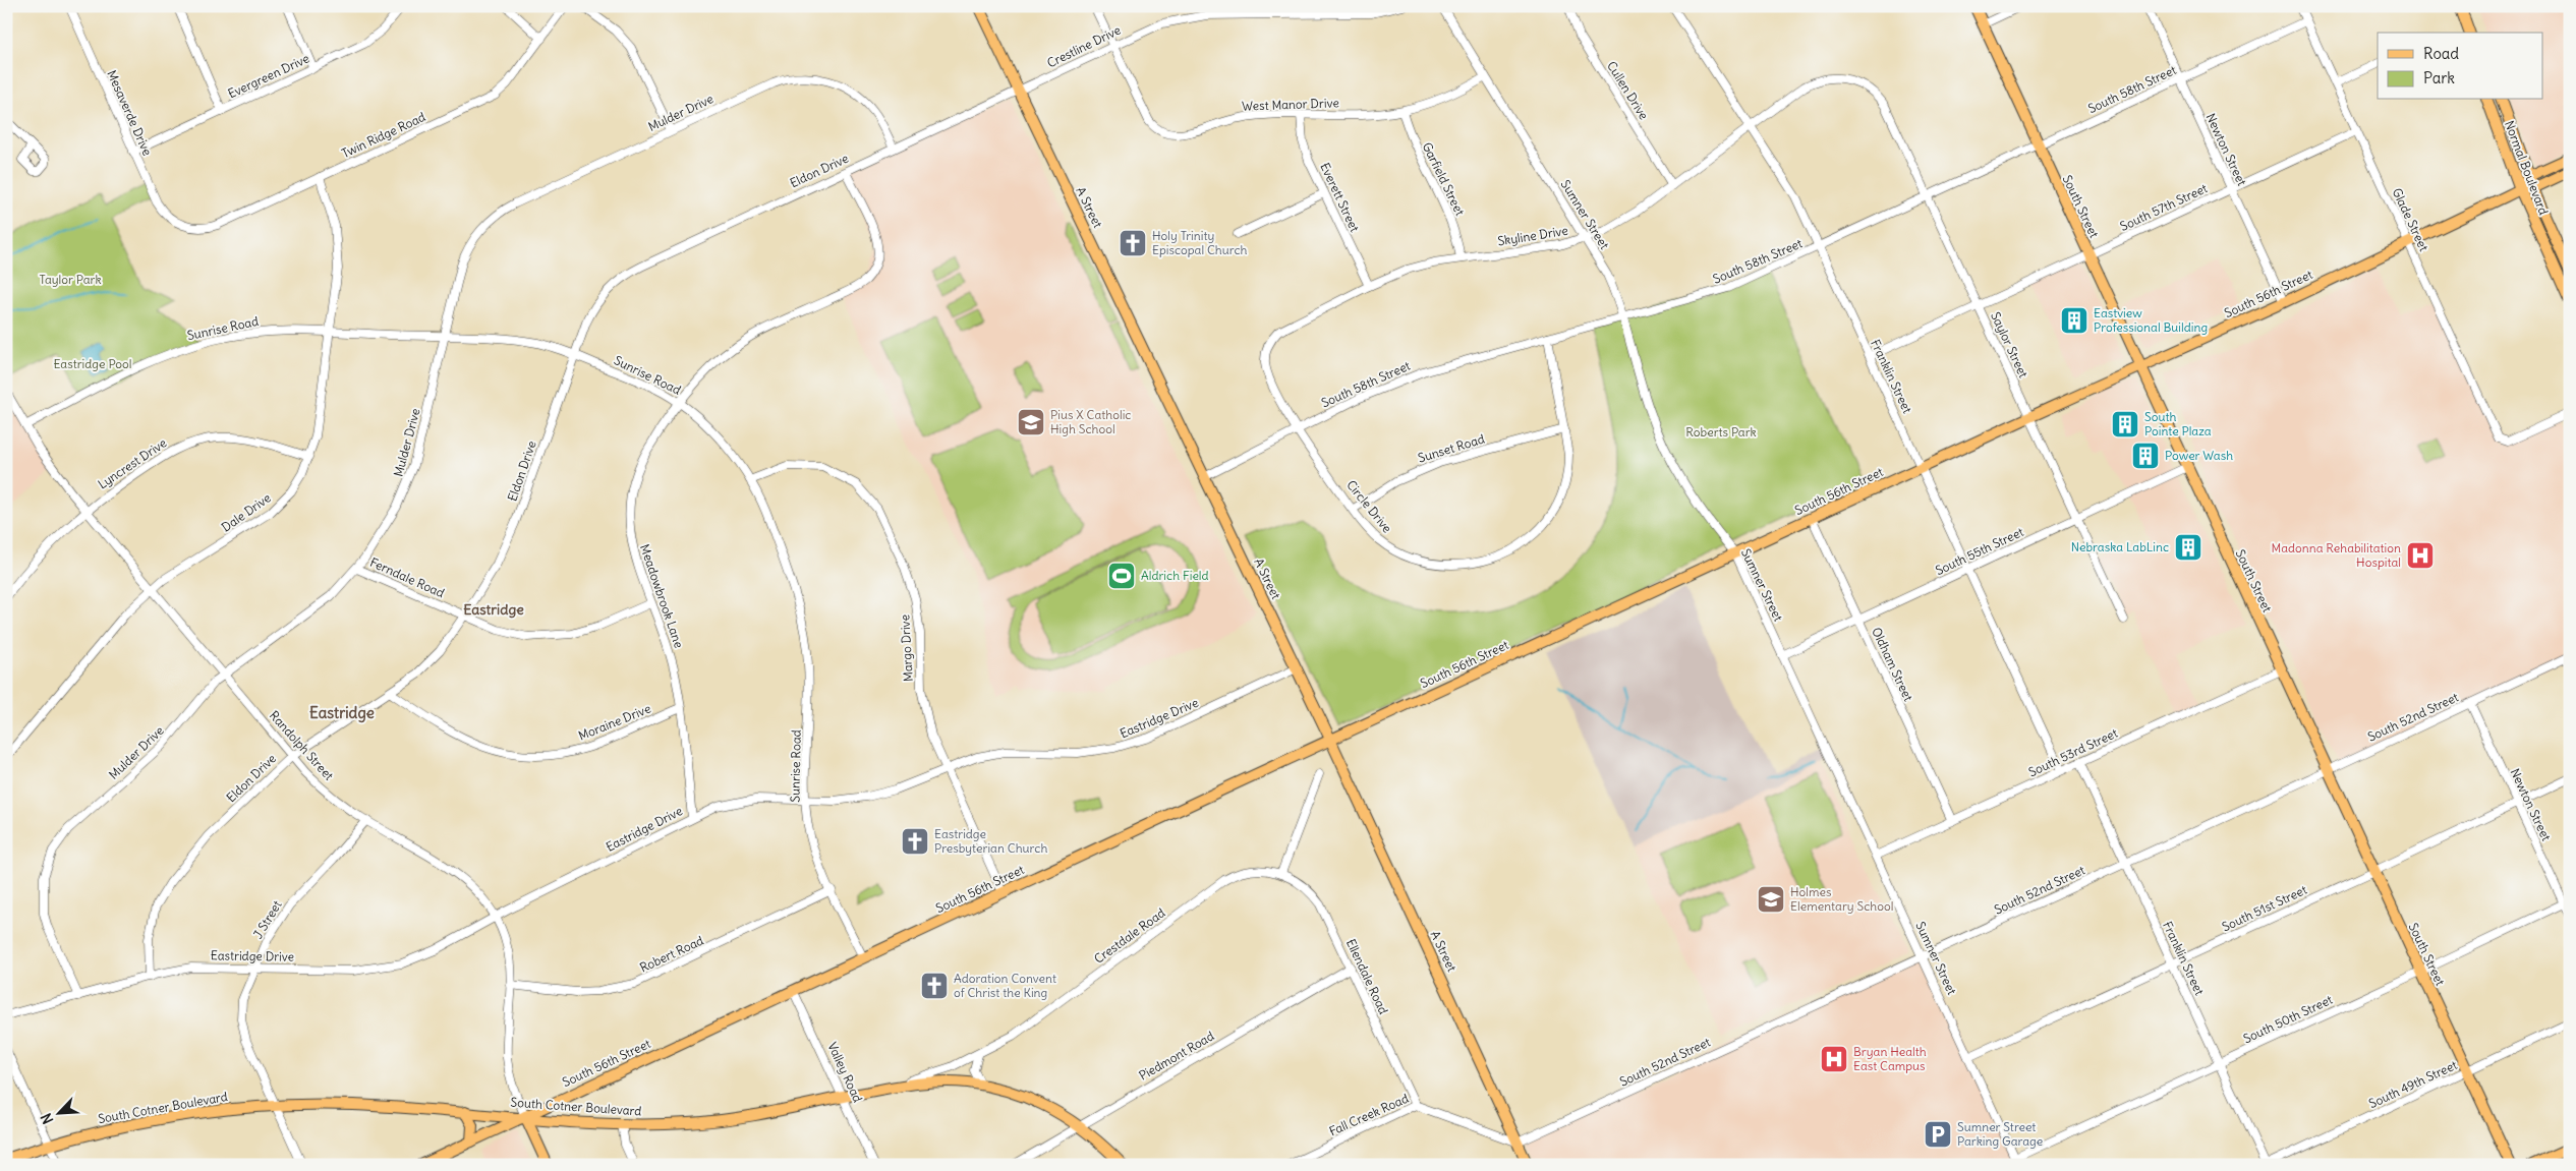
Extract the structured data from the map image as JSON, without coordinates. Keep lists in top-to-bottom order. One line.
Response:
{"streets":{"main road":["Normal Boulevard","South Street","A Street","South 56th Street","Randolph Street","South Cotner Boulevard"],"street":["Crestline Drive","Evergreen Drive","South 58th Street","Cullen Drive","West Manor Drive","Mesaverde Drive","Mulder Drive","Twin Ridge Road","Newton Street","Eldon Drive","Garfield Street","Everett Street","South 57th Street","Sumner Street","Glade Street","Skyline Drive","Sunrise Road","Saylor Street","Franklin Street","Sunset Road","Lyncrest Drive","Circle Drive","Dale Drive","South 55th Street","Ferndale Road","Meadowbrook Lane","Margo Drive","Oldham Street","South 52nd Street","Eastridge Drive","Moraine Drive","South 53rd Street","South 51st Street","J Street","Crestdale Road","Robert Road","Ellendale Road","South 50th Street","Piedmont Road","Valley Road","South 49th Street","Fall Creek Road"]},"crossings":[["Crestline Drive","West Manor Drive"],["Crestline Drive","Eldon Drive"],["Crestline Drive","A Street"],["Evergreen Drive","Mesaverde Drive"],["South 58th Street","Newton Street"],["South 58th Street","South Street"],["South 58th Street","A Street"],["South 58th Street","Sumner Street"],["South 58th Street","Glade Street"],["South 58th Street","Skyline Drive"],["South 58th Street","Saylor Street"],["South 58th Street","Franklin Street"],["South 58th Street","Circle Drive"],["Cullen Drive","Skyline Drive"],["West Manor Drive","Garfield Street"],["West Manor Drive","Everett Street"],["West Manor Drive","Sumner Street"],["Mesaverde Drive","Twin Ridge Road"],["Mulder Drive","Eldon Drive"],["Mulder Drive","Sunrise Road"],["Mulder Drive","Ferndale Road"],["Mulder Drive","Eastridge Drive"],["Mulder Drive","Randolph Street"],["Twin Ridge Road","Dale Drive"],["Newton Street","South 57th Street"],["Newton Street","South 56th Street"],["Newton Street","South 52nd Street"],["Newton Street","South 51st Street"],["Newton Street","South 50th Street"],["Normal Boulevard","South 56th Street"],["Eldon Drive","A Street"],["Eldon Drive","Sunrise Road"],["Eldon Drive","Ferndale Road"],["Eldon Drive","Meadowbrook Lane"],["Eldon Drive","Eastridge Drive"],["Eldon Drive","Moraine Drive"],["Eldon Drive","Randolph Street"],["Garfield Street","Skyline Drive"],["Everett Street","Skyline Drive"],["South Street","South 57th Street"],["South Street","South 56th Street"],["South Street","South 55th Street"],["South Street","South 52nd Street"],["South Street","South 53rd Street"],["South Street","South 51st Street"],["South Street","South 50th Street"],["South Street","South 49th Street"],["A Street","South 56th Street"],["A Street","South 52nd Street"],["A Street","Eastridge Drive"],["A Street","Fall Creek Road"],["South 57th Street","Glade Street"],["South 57th Street","Saylor Street"],["South 57th Street","Franklin Street"],["Sumner Street","Skyline Drive"],["Sumner Street","South 56th Street"],["Sumner Street","South 55th Street"],["Sumner Street","South 52nd Street"],["Sumner Street","South 53rd Street"],["Sumner Street","South 51st Street"],["Sumner Street","South 50th Street"],["Glade Street","South 56th Street"],["Skyline Drive","Saylor Street"],["Skyline Drive","Franklin Street"],["Skyline Drive","Circle Drive"],["South 56th Street","Sunrise Road"],["South 56th Street","Saylor Street"],["South 56th Street","Franklin Street"],["South 56th Street","Margo Drive"],["South 56th Street","Oldham Street"],["South 56th Street","Randolph Street"],["South 56th Street","Valley Road"],["South 56th Street","South Cotner Boulevard"],["Sunrise Road","Dale Drive"],["Sunrise Road","Meadowbrook Lane"],["Sunrise Road","Margo Drive"],["Sunrise Road","Eastridge Drive"],["Sunrise Road","Randolph Street"],["Sunrise Road","Robert Road"],["Saylor Street","South 55th Street"],["Franklin Street","South 55th Street"],["Franklin Street","South 52nd Street"],["Franklin Street","South 53rd Street"],["Franklin Street","South 51st Street"],["Franklin Street","South 50th Street"],["Franklin Street","South 49th Street"],["Sunset Road","Circle Drive"],["Lyncrest Drive","Dale Drive"],["Lyncrest Drive","Randolph Street"],["Dale Drive","Randolph Street"],["South 55th Street","Oldham Street"],["Ferndale Road","Meadowbrook Lane"],["Meadowbrook Lane","Eastridge Drive"],["Meadowbrook Lane","Moraine Drive"],["Margo Drive","Eastridge Drive"],["Oldham Street","South 53rd Street"],["South 52nd Street","Fall Creek Road"],["Eastridge Drive","Randolph Street"],["Eastridge Drive","J Street"],["Randolph Street","J Street"],["Randolph Street","Robert Road"],["Randolph Street","South Cotner Boulevard"],["J Street","South Cotner Boulevard"],["Crestdale Road","Ellendale Road"],["Crestdale Road","South Cotner Boulevard"],["Ellendale Road","Piedmont Road"],["Ellendale Road","Fall Creek Road"],["Piedmont Road","South Cotner Boulevard"],["Valley Road","South Cotner Boulevard"]],"districts":["Eastridge","Eastridge"],"parks":["Taylor Park","Eastridge Pool","Roberts Park"],"places":{"church":["Holy Trinity Episcopal Church","Eastridge Presbyterian Church","Adoration Convent of Christ the King"],"building":["Eastview Professional Building","South Pointe Plaza","Power Wash","Nebraska LabLinc"],"school or university":["Pius X Catholic High School","Holmes Elementary School"],"hospital":["Madonna Rehabilitation Hospital","Bryan Health East Campus"],"sports":["Aldrich Field"],"parking":["Sumner Street Parking Garage"]},"legend":["Road","Park"],"north":"bottom left"}
